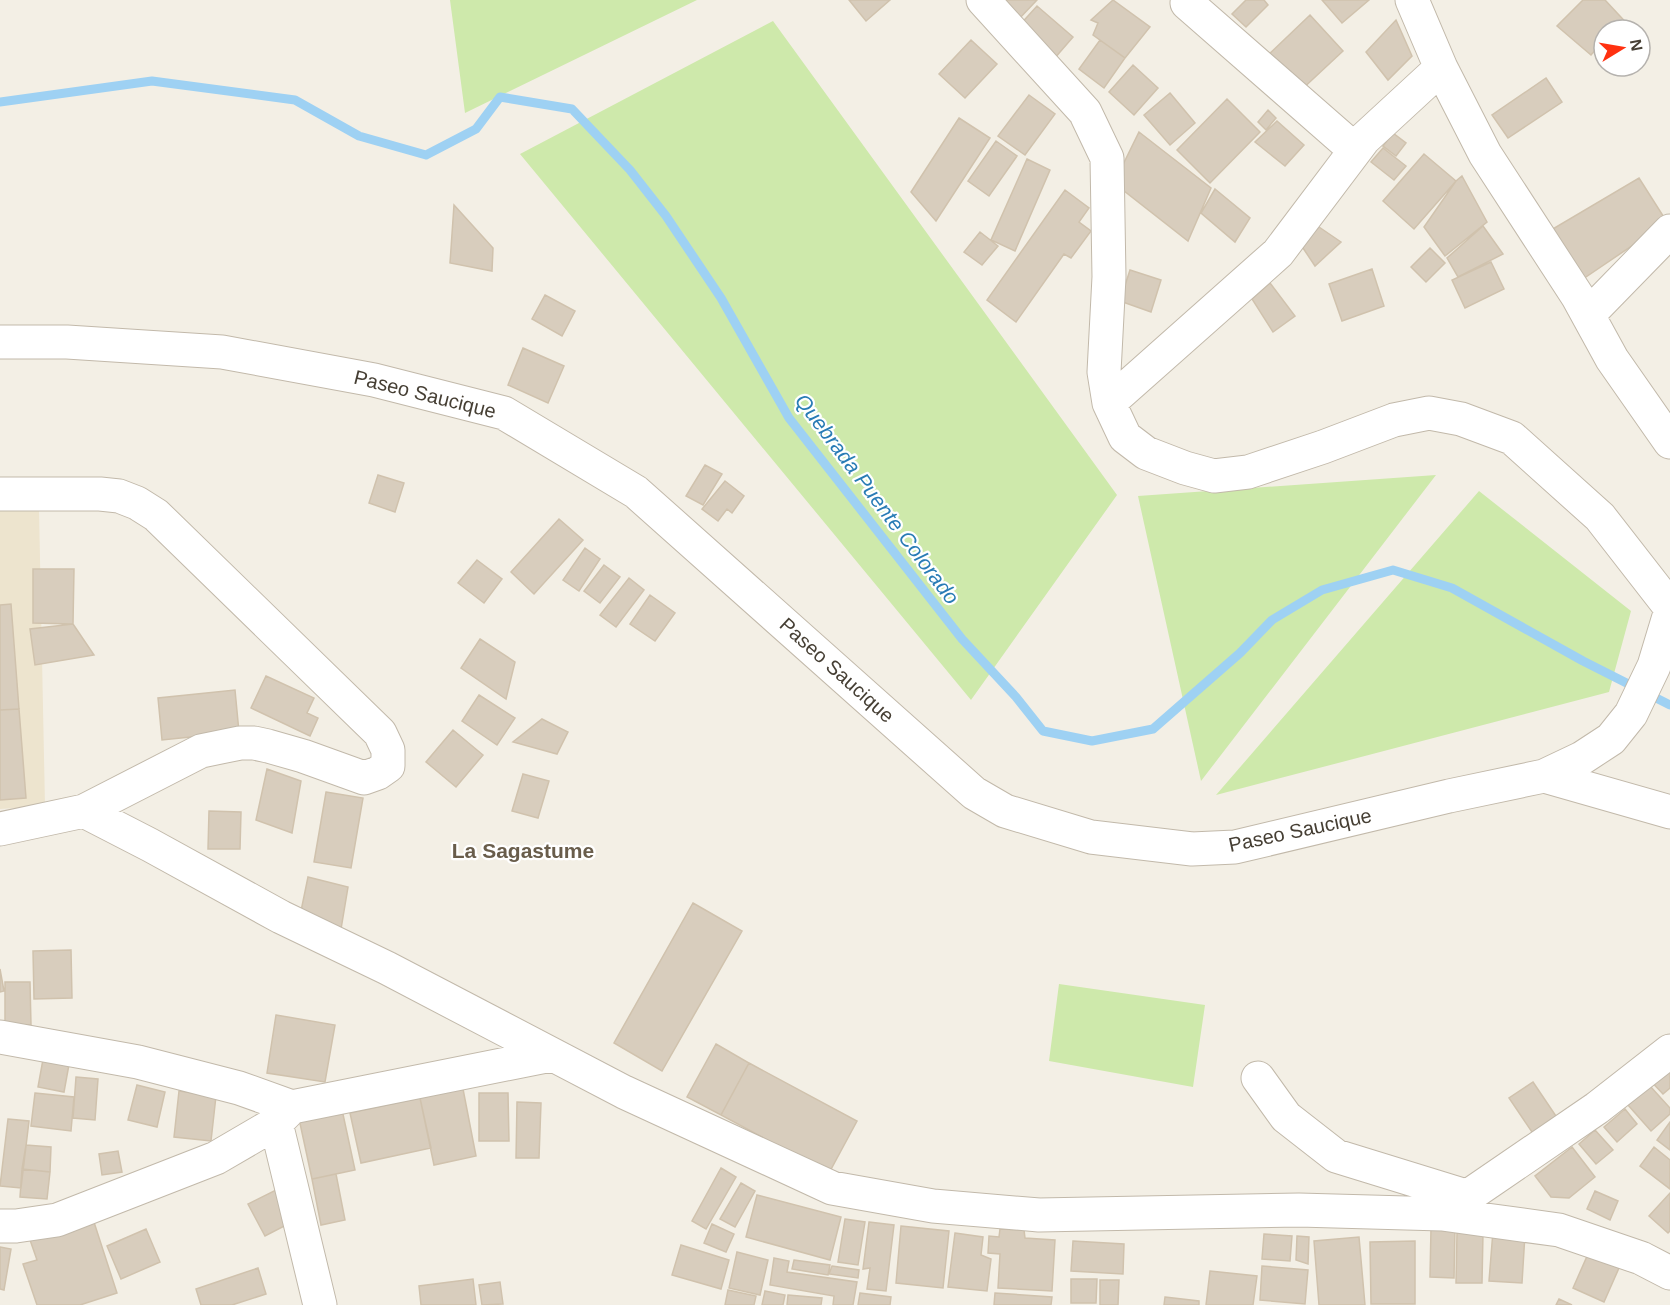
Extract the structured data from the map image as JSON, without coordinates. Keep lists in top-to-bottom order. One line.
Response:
{"streets":{"street":["Paseo Saucique"]},"districts":["La Sagastume"],"water":["Quebrada Puente Colorado"],"north":"right"}
